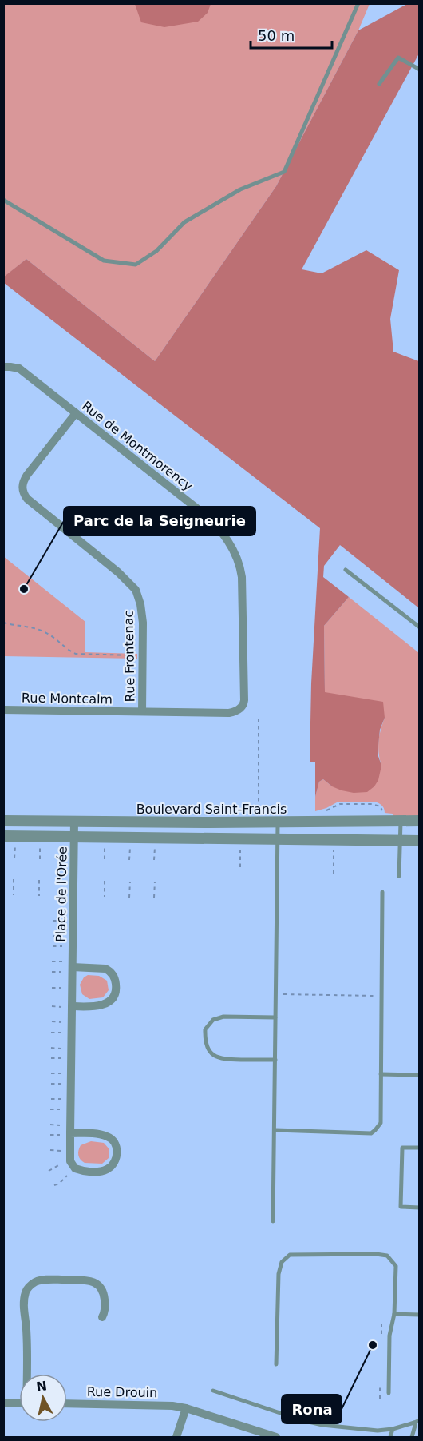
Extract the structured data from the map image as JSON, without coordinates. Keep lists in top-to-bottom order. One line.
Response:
{"streets":{"street":["Rue de Montmorency","Rue Frontenac","Rue Montcalm","Boulevard Saint-Francis","Place de l'Orée","Rue Drouin"]},"crossings":[["Rue de Montmorency","Rue Frontenac"],["Rue de Montmorency","Rue Montcalm"],["Rue Frontenac","Rue Montcalm"],["Boulevard Saint-Francis","Place de l'Orée"]],"places":["Parc de la Seigneurie","Rona"],"scale_bar":"50 m","north":"top"}
